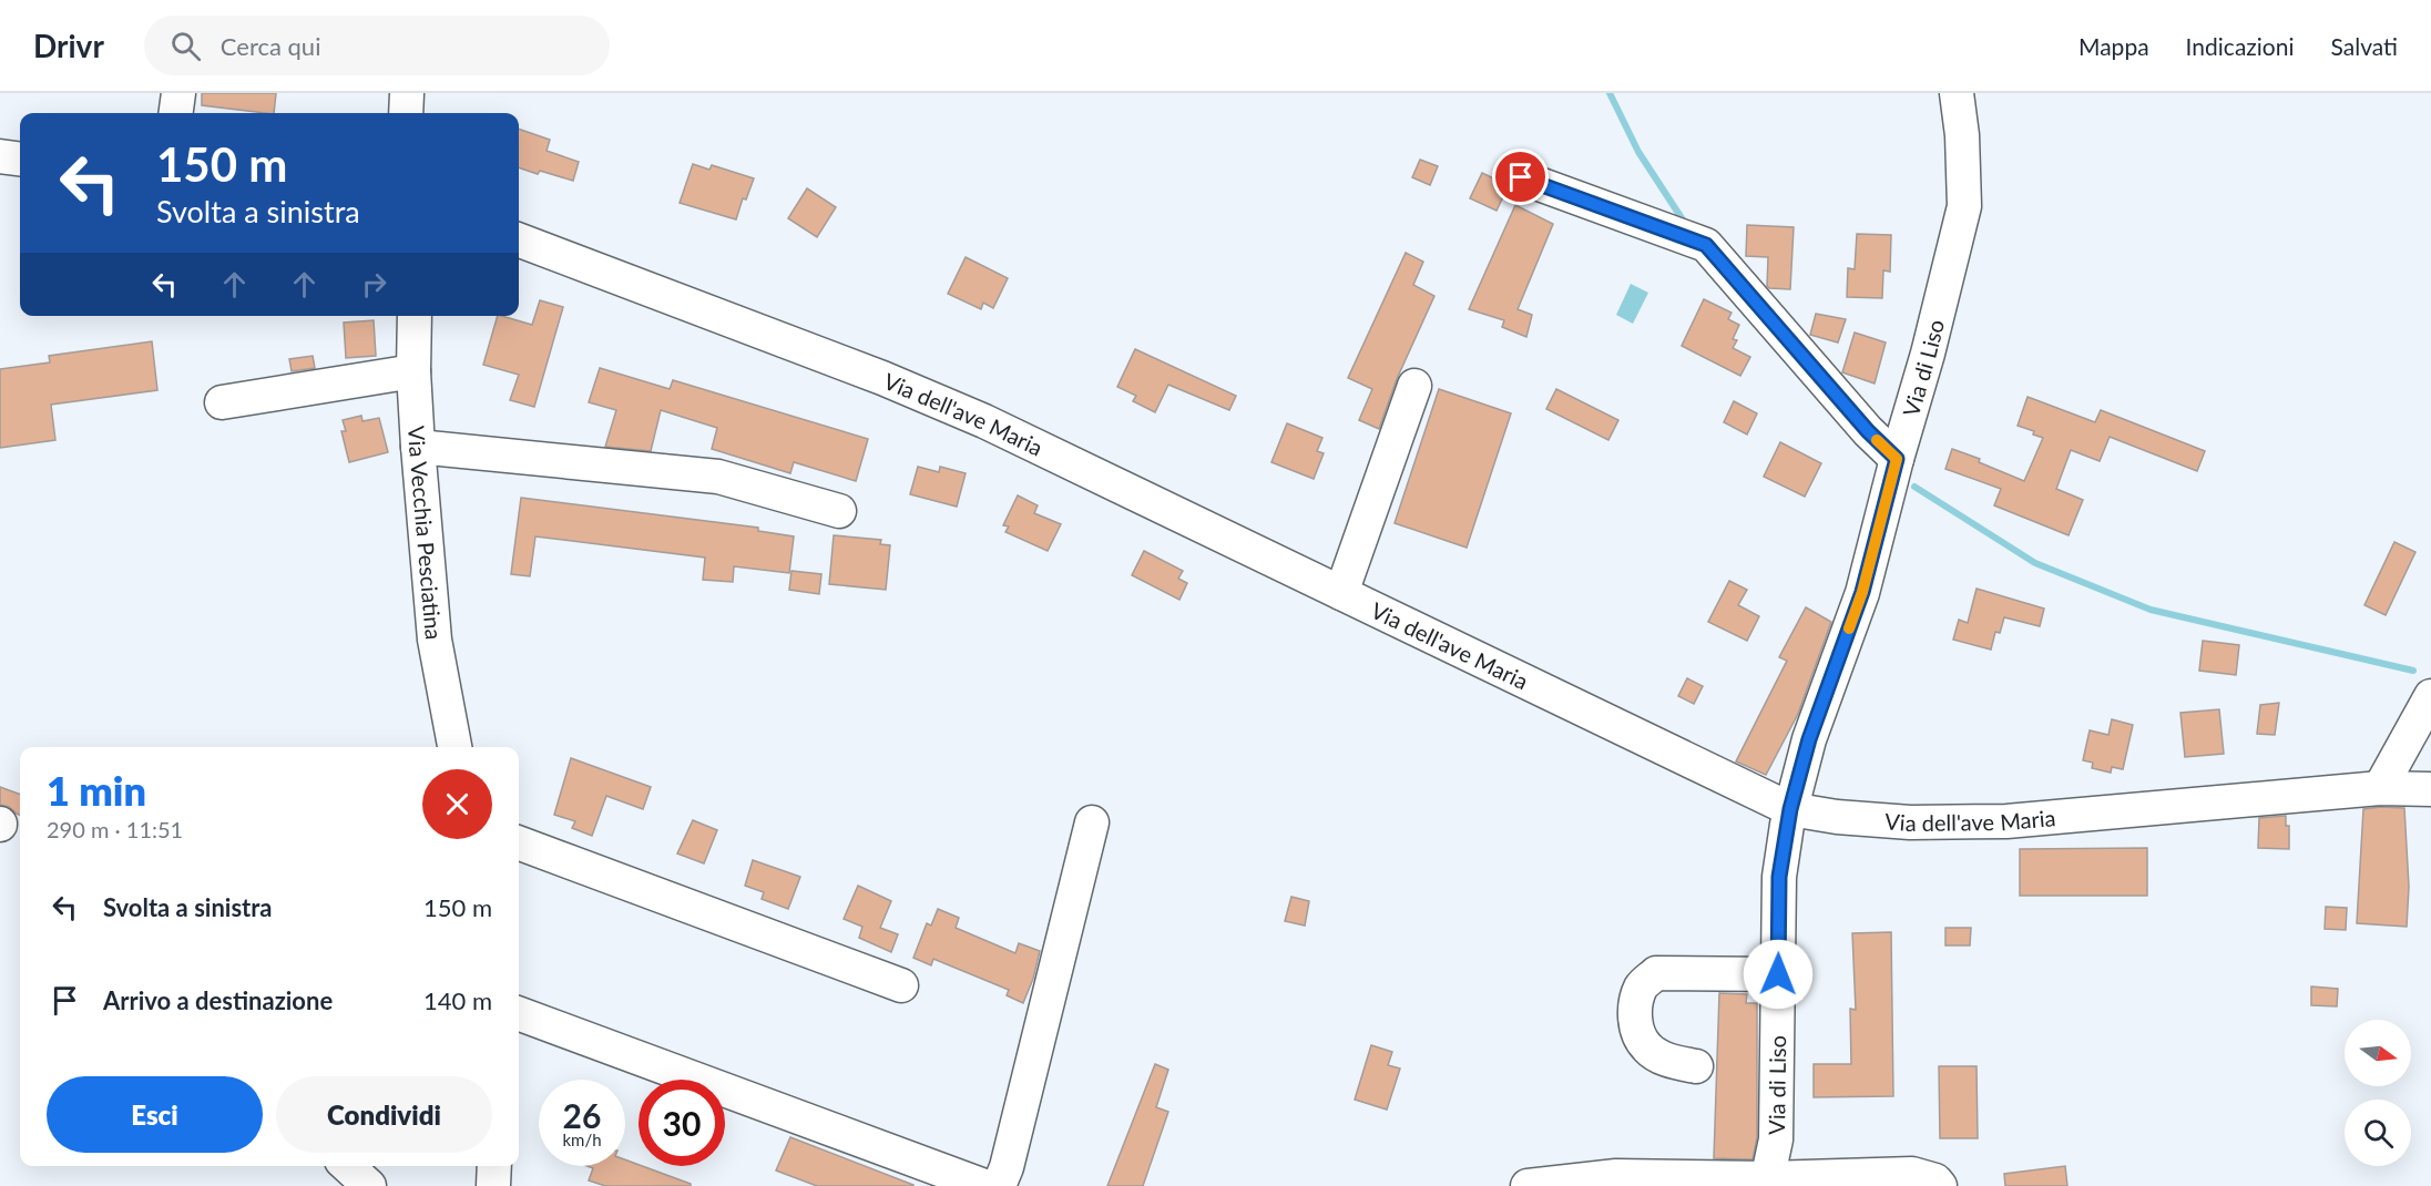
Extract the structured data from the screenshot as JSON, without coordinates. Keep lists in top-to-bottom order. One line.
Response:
{"streets":{"street":["Via di Liso","Via dell'ave Maria","Via Vecchia Pesciatina"]},"crossings":[["Via di Liso","Via dell'ave Maria"]],"north":"right","page":{"header":"Drivr","search":"Cerca qui","nav":["Mappa","Indicazioni","Salvati"],"turn":["150 m","Svolta a sinistra"],"heading":["1 min","290 m · 11:51"],"list":[{"name":"Svolta a sinistra","value":"150 m"},{"name":"Arrivo a destinazione","value":"140 m"}],"buttons":["Esci","Condividi"],"speed":"26 km/h","limit":"30"}}
